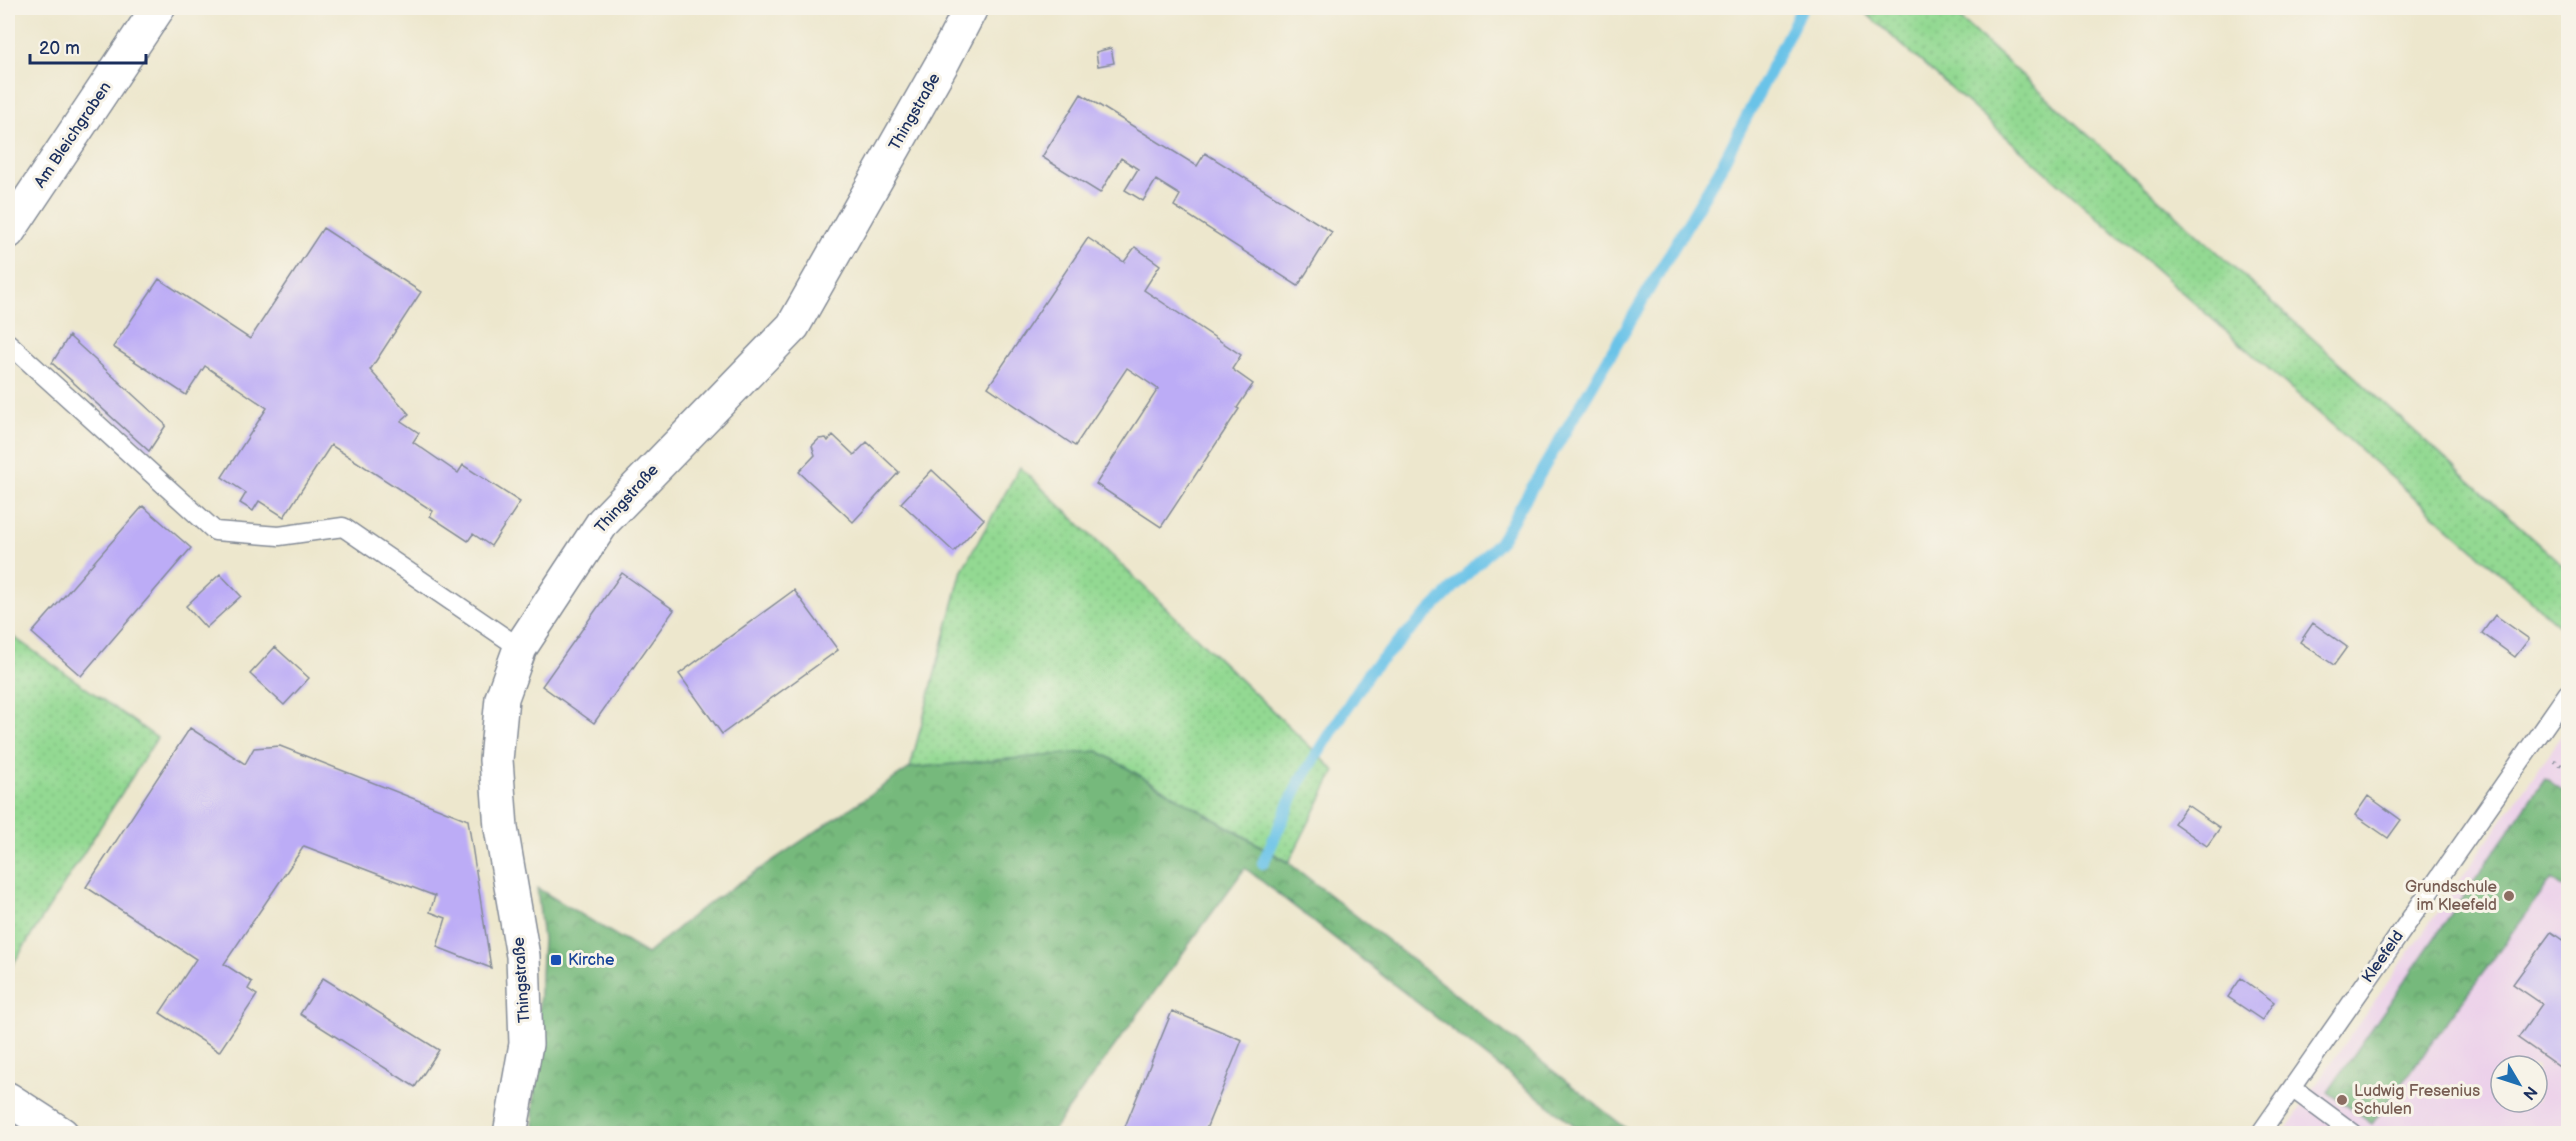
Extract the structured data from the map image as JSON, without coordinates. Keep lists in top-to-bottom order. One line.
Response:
{"streets":{"street":["Thingstraße","Am Bleichgraben"],"lane":["Kleefeld"]},"places":{"other":["Grundschule im Kleefeld","Ludwig Fresenius Schulen"],"transit":["Kirche"]},"scale_bar":"20 m","north":"bottom right"}
